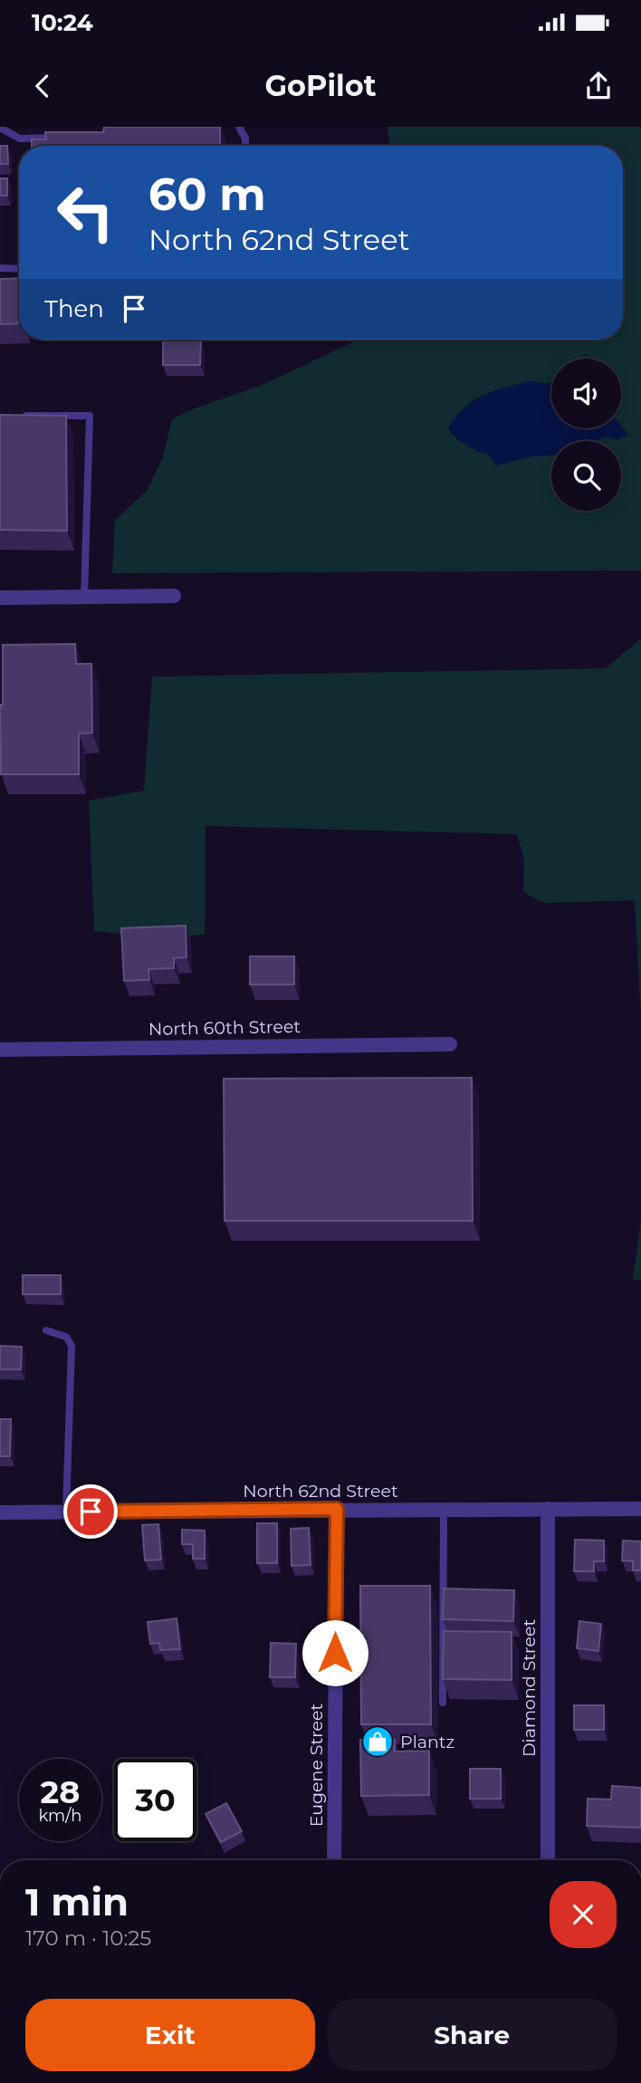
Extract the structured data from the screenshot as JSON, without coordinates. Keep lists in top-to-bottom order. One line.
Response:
{"streets":{"street":["North 60th Street","North 62nd Street","Diamond Street","Eugene Street"]},"crossings":[["North 62nd Street","Diamond Street"],["North 62nd Street","Eugene Street"]],"places":{"shop":["Plantz"]},"page":{"status":"10:24","header":"GoPilot","turn":["60 m","North 62nd Street"],"then":"Then","speed":"28 km/h","limit":"30","heading":["1 min","170 m · 10:25"],"buttons":["Exit","Share"]}}
